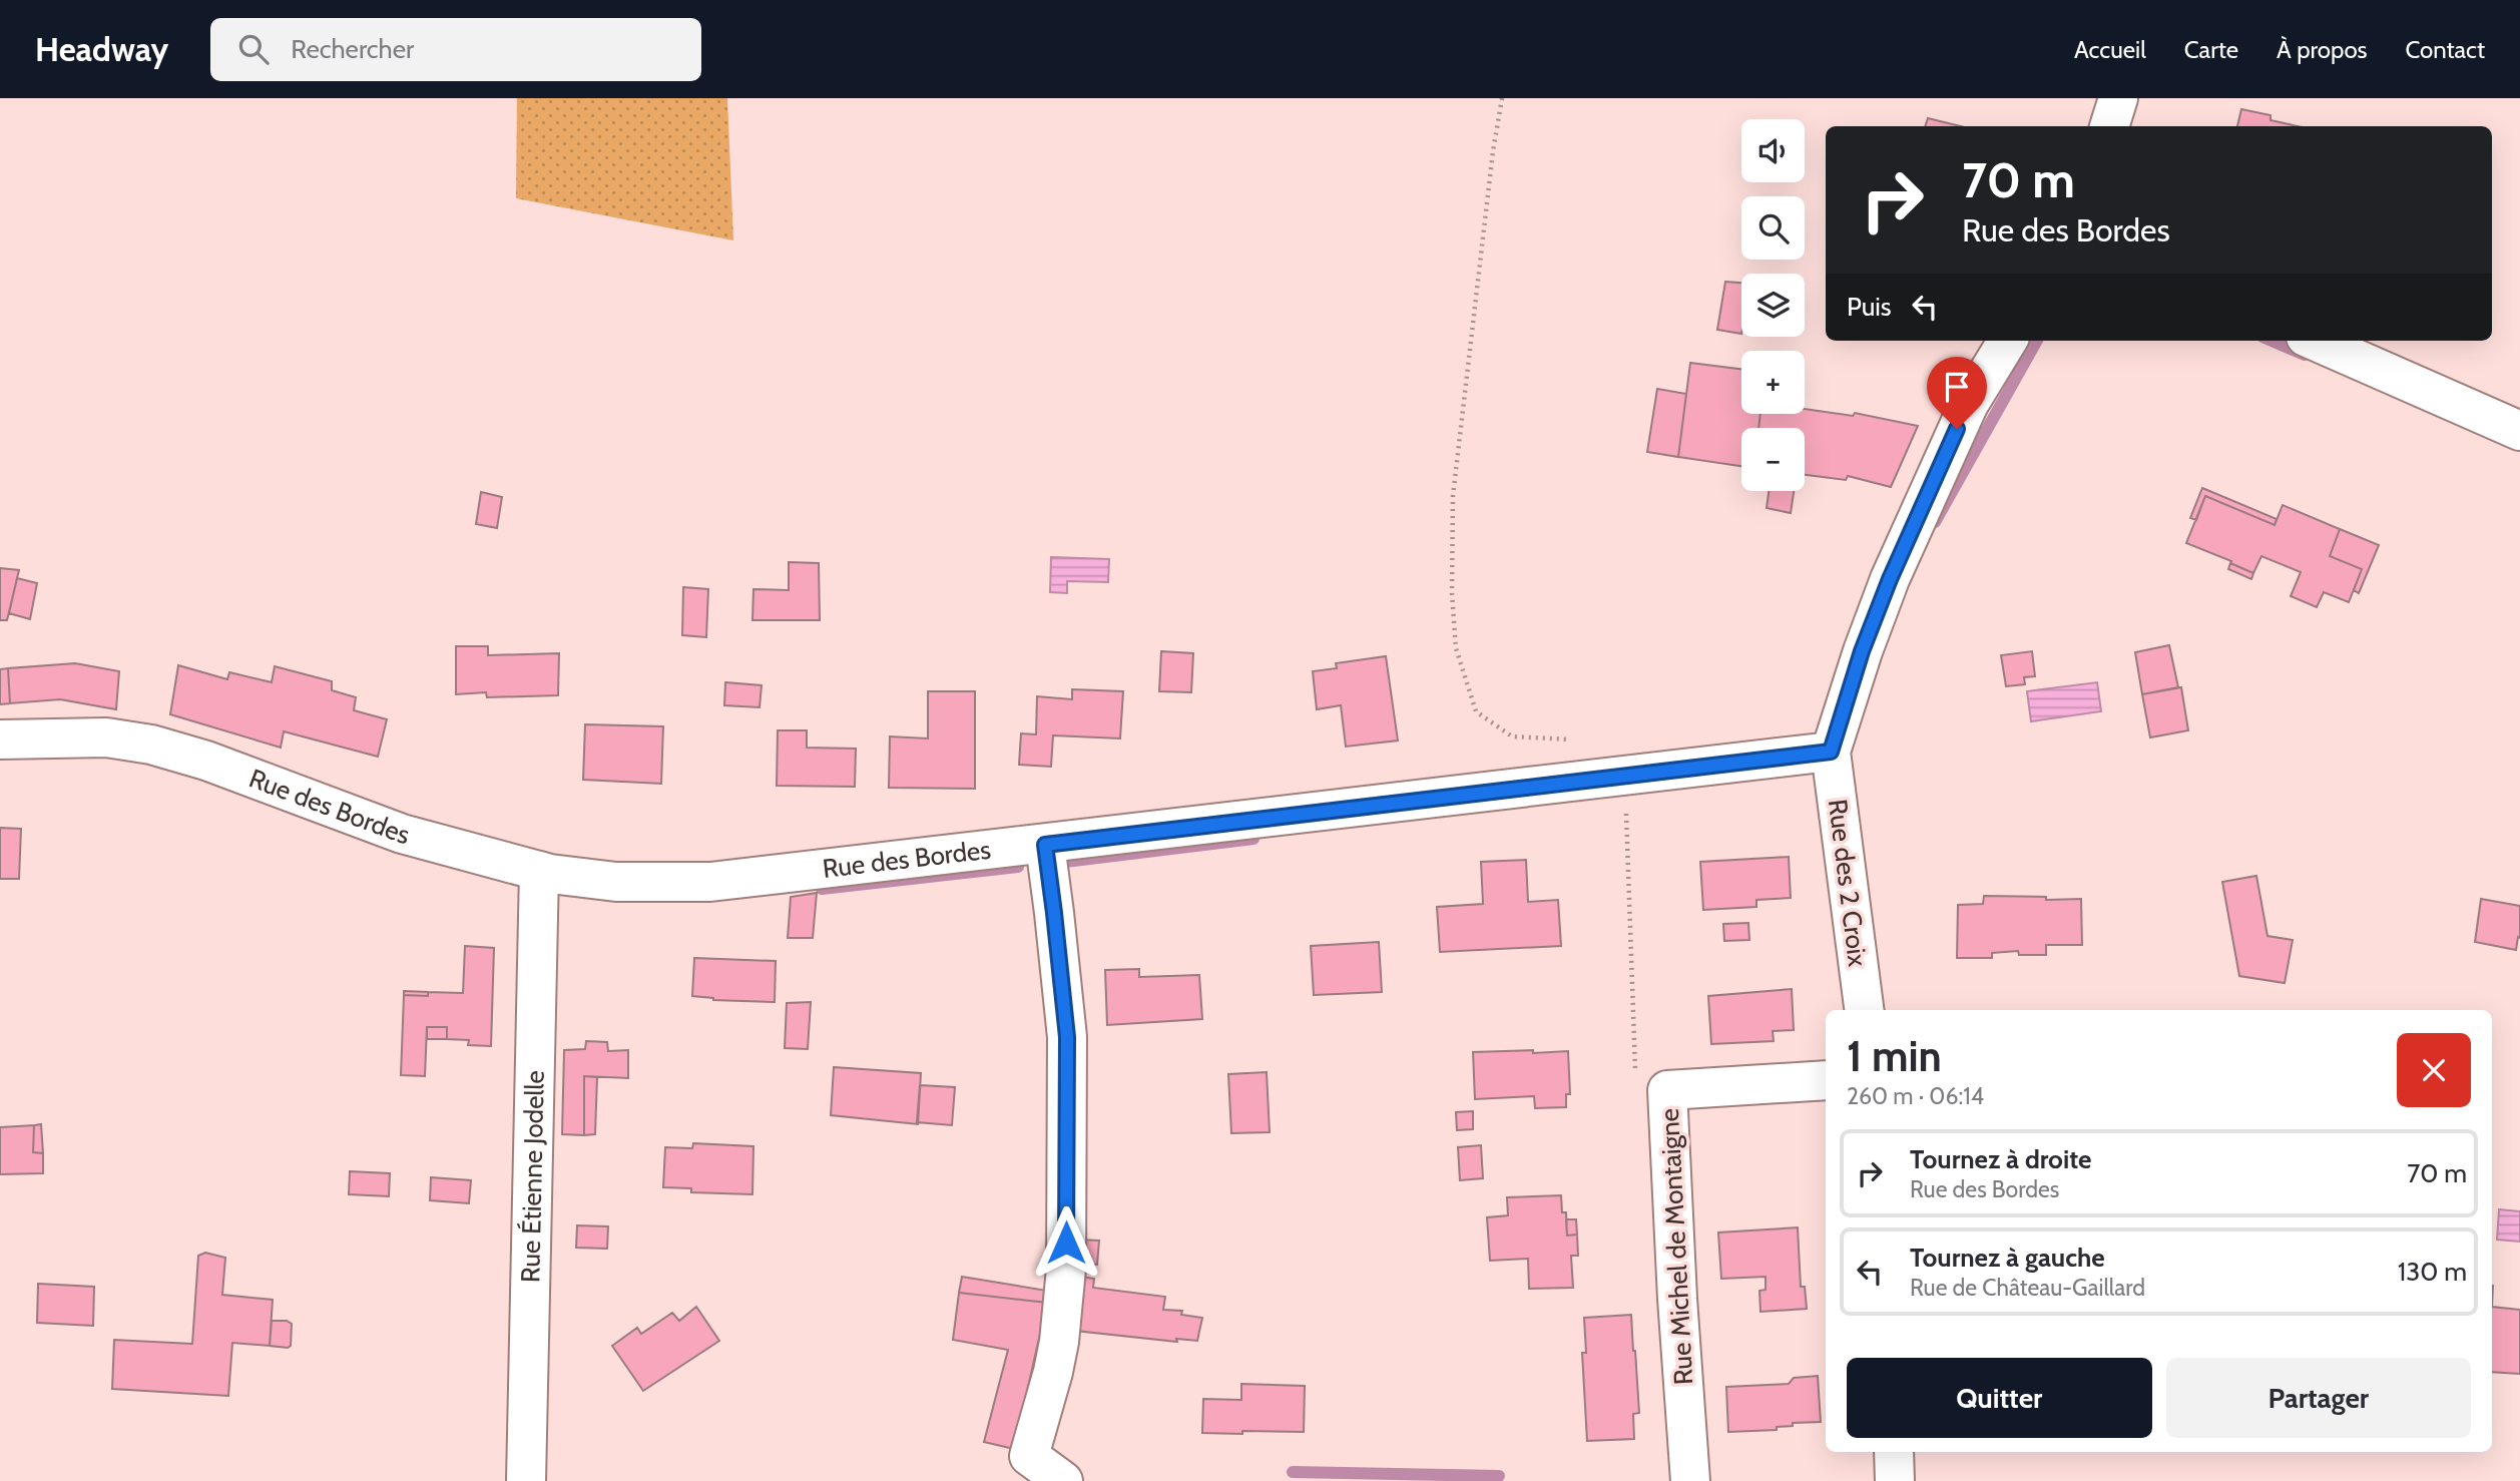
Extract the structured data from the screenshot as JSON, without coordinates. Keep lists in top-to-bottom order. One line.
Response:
{"streets":{"street":["Rue des Bordes","Rue des 2 Croix","Rue Étienne Jodelle","Rue Michel de Montaigne"]},"crossings":[["Rue des Bordes","Rue des 2 Croix"],["Rue des Bordes","Rue Étienne Jodelle"]],"page":{"header":"Headway","search":"Rechercher","nav":["Accueil","Carte","À propos","Contact"],"map_buttons":["+","−"],"turn":["70 m","Rue des Bordes"],"then":"Puis","heading":["1 min","260 m · 06:14"],"list":[{"name":"Tournez à droite","note":"Rue des Bordes","value":"70 m"},{"name":"Tournez à gauche","note":"Rue de Château-Gaillard","value":"130 m"}],"buttons":["Quitter","Partager"]}}
